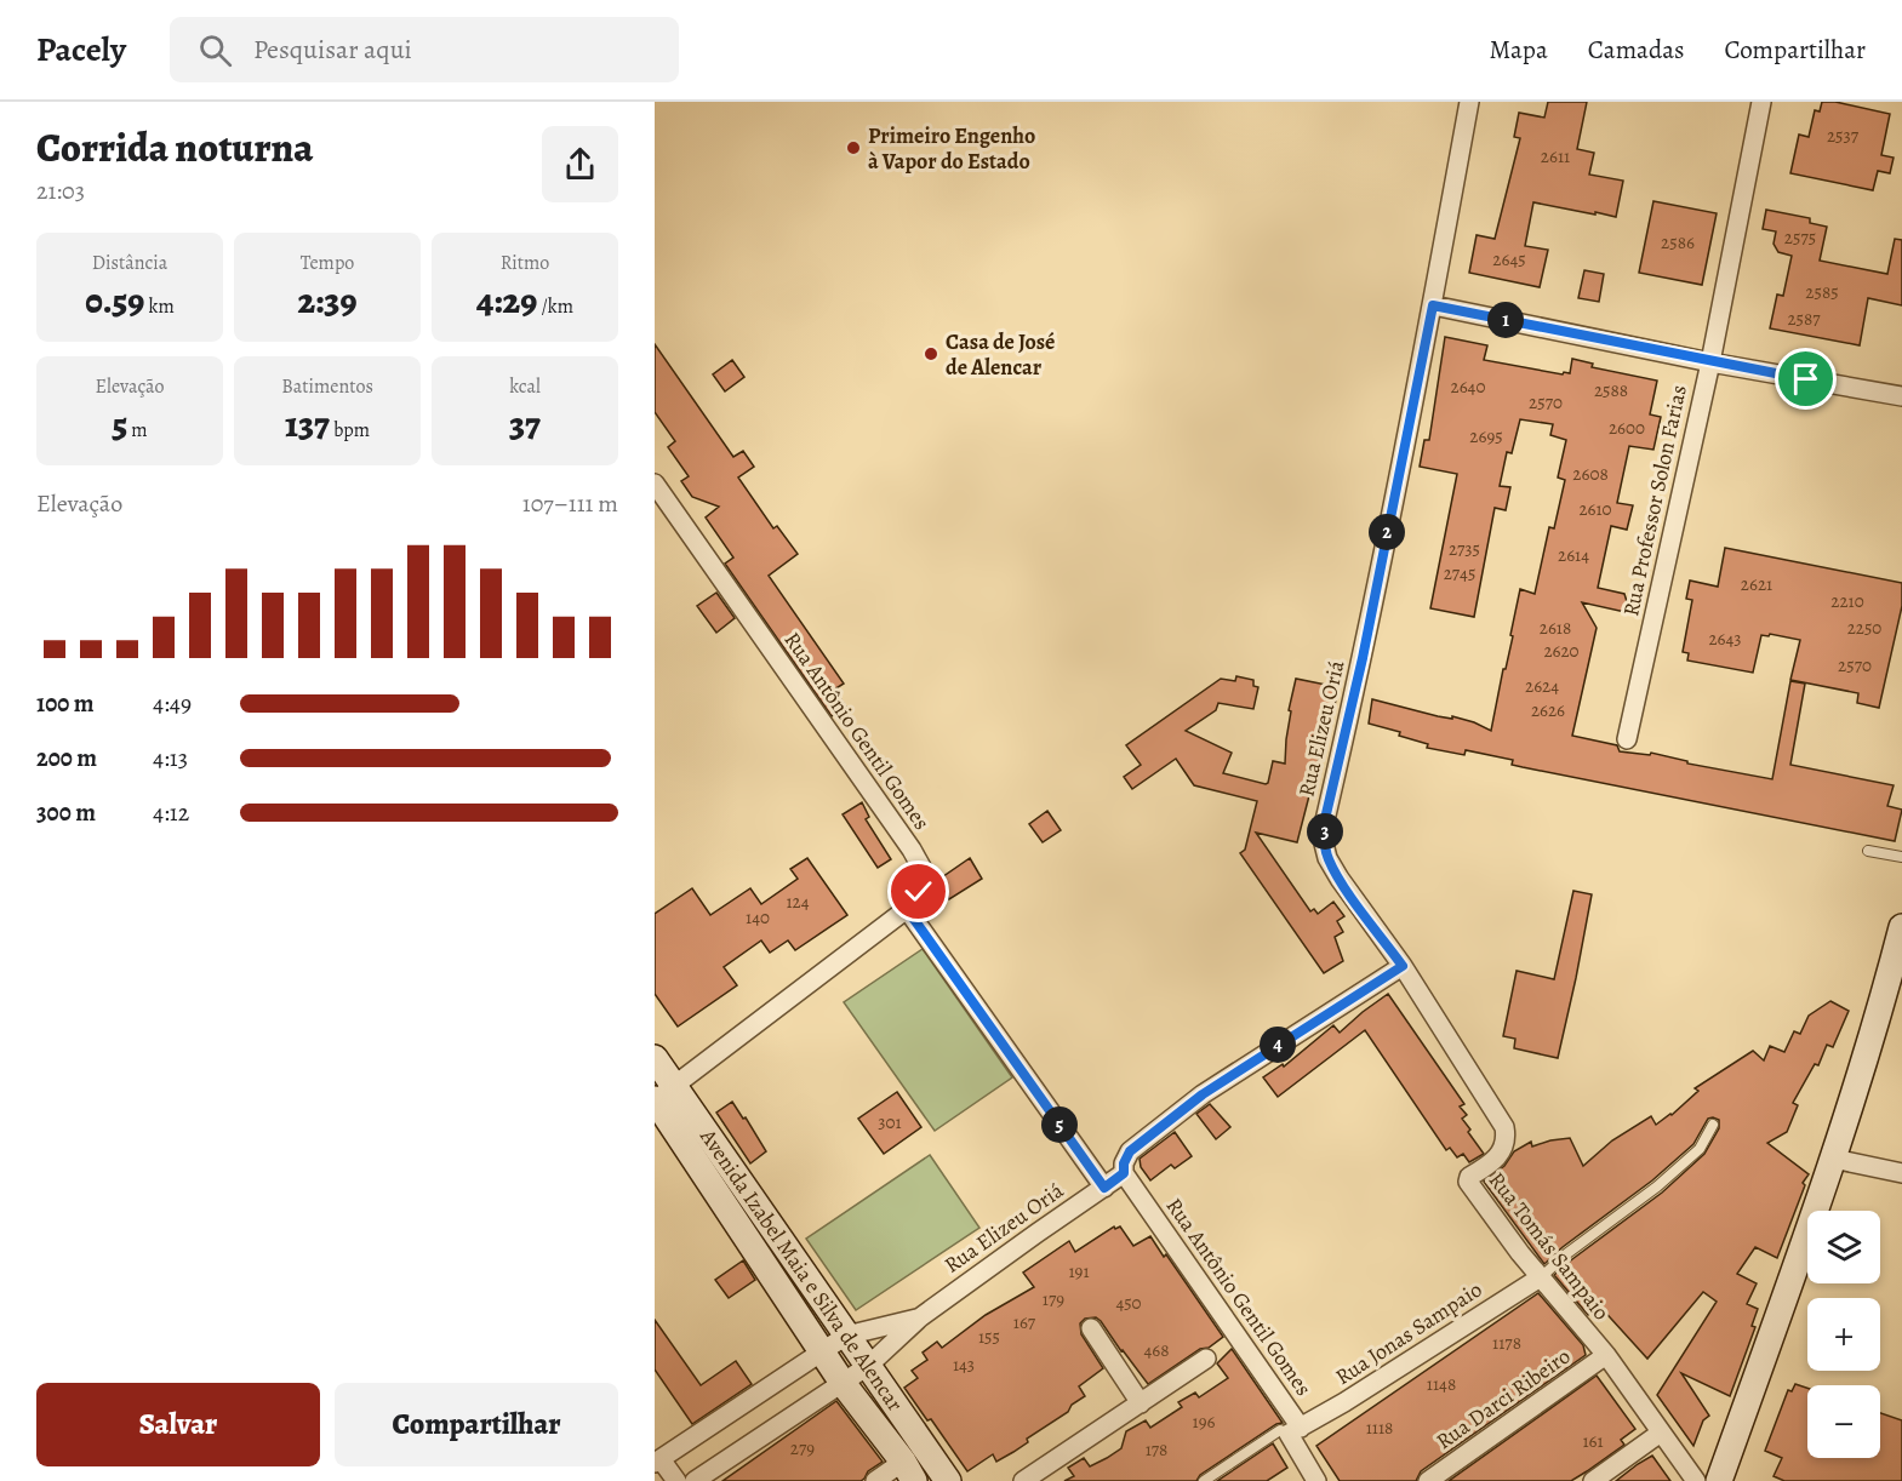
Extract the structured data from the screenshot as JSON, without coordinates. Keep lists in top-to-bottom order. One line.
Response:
{"streets":{"street":["Rua Professor Solon Farias","Rua Elizeu Oriá","Rua Antônio Gentil Gomes","Rua Tomás Sampaio","Avenida Izabel Maia e Silva de Alencar","Rua Jonas Sampaio","Rua Darci Ribeiro"]},"crossings":[["Rua Elizeu Oriá","Rua Antônio Gentil Gomes"],["Rua Elizeu Oriá","Rua Tomás Sampaio"],["Rua Elizeu Oriá","Avenida Izabel Maia e Silva de Alencar"],["Rua Antônio Gentil Gomes","Rua Jonas Sampaio"],["Rua Tomás Sampaio","Rua Jonas Sampaio"],["Rua Tomás Sampaio","Rua Darci Ribeiro"]],"places":["Primeiro Engenho à Vapor do Estado","Casa de José de Alencar"],"house_numbers":["2537","2611","2575","2586","2645","2585","2587","2640","2588","2570","2600","2695","2608","2610","2735","2614","2745","2621","2210","2618","2250","2643","2620","2570","2624","2626","124","140","301","191","179","450","167","155","1178","468","143","1148","196","1118","161","279","178"],"page":{"header":"Pacely","search":"Pesquisar aqui","nav":["Mapa","Camadas","Compartilhar"],"heading":["Corrida noturna","21:03"],"stats":[["Distância","0.59 km"],["Tempo","2:39"],["Ritmo","4:29 /km"],["Elevação","5 m"],["Batimentos","137 bpm"],["kcal","37"]],"pins":["1","2","3","4","5"],"chart":["Elevação","107–111 m"],"list":[{"name":"100 m","note":"4:49"},{"name":"200 m","note":"4:13"},{"name":"300 m","note":"4:12"}],"map_buttons":["+","−"],"buttons":["Salvar","Compartilhar"]}}
